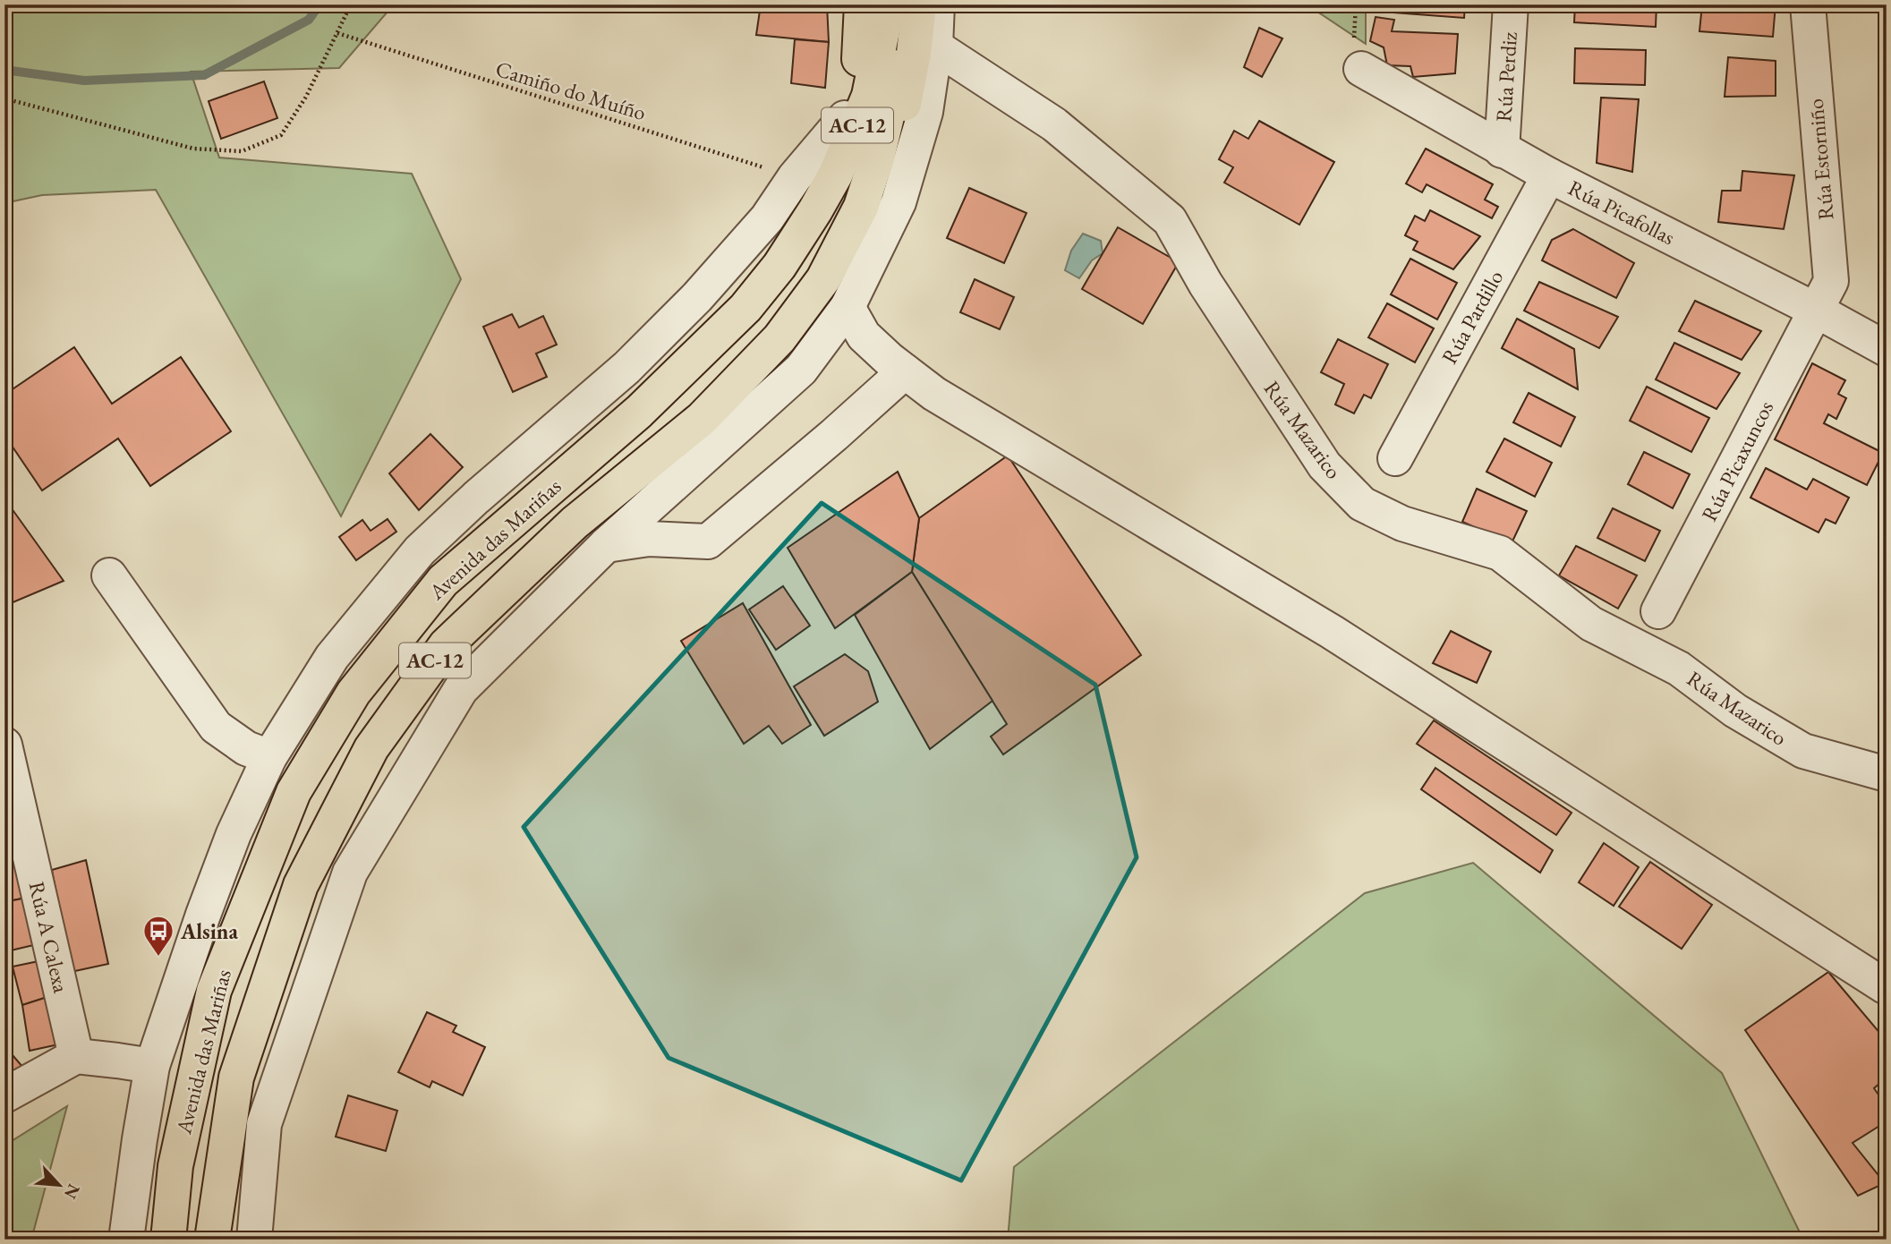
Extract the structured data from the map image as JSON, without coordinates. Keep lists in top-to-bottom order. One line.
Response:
{"streets":{"highway":["AC-12","Avenida das Mariñas"],"street":["Rúa Perdiz","Rúa Estorniño","Rúa Picafollas","Rúa Pardillo","Rúa Mazarico","Rúa Picaxuncos","Rúa A Calexa"],"path":["Camiño do Muíño"]},"crossings":[["Rúa Perdiz","Rúa Picafollas"],["Camiño do Muíño","Avenida das Mariñas"],["Rúa Estorniño","Rúa Picafollas"],["Rúa Estorniño","Rúa Picaxuncos"],["Rúa Picafollas","Rúa Pardillo"],["Rúa Picafollas","Rúa Picaxuncos"]],"places":{"bus stop":["Alsina"]},"north":"bottom right"}
